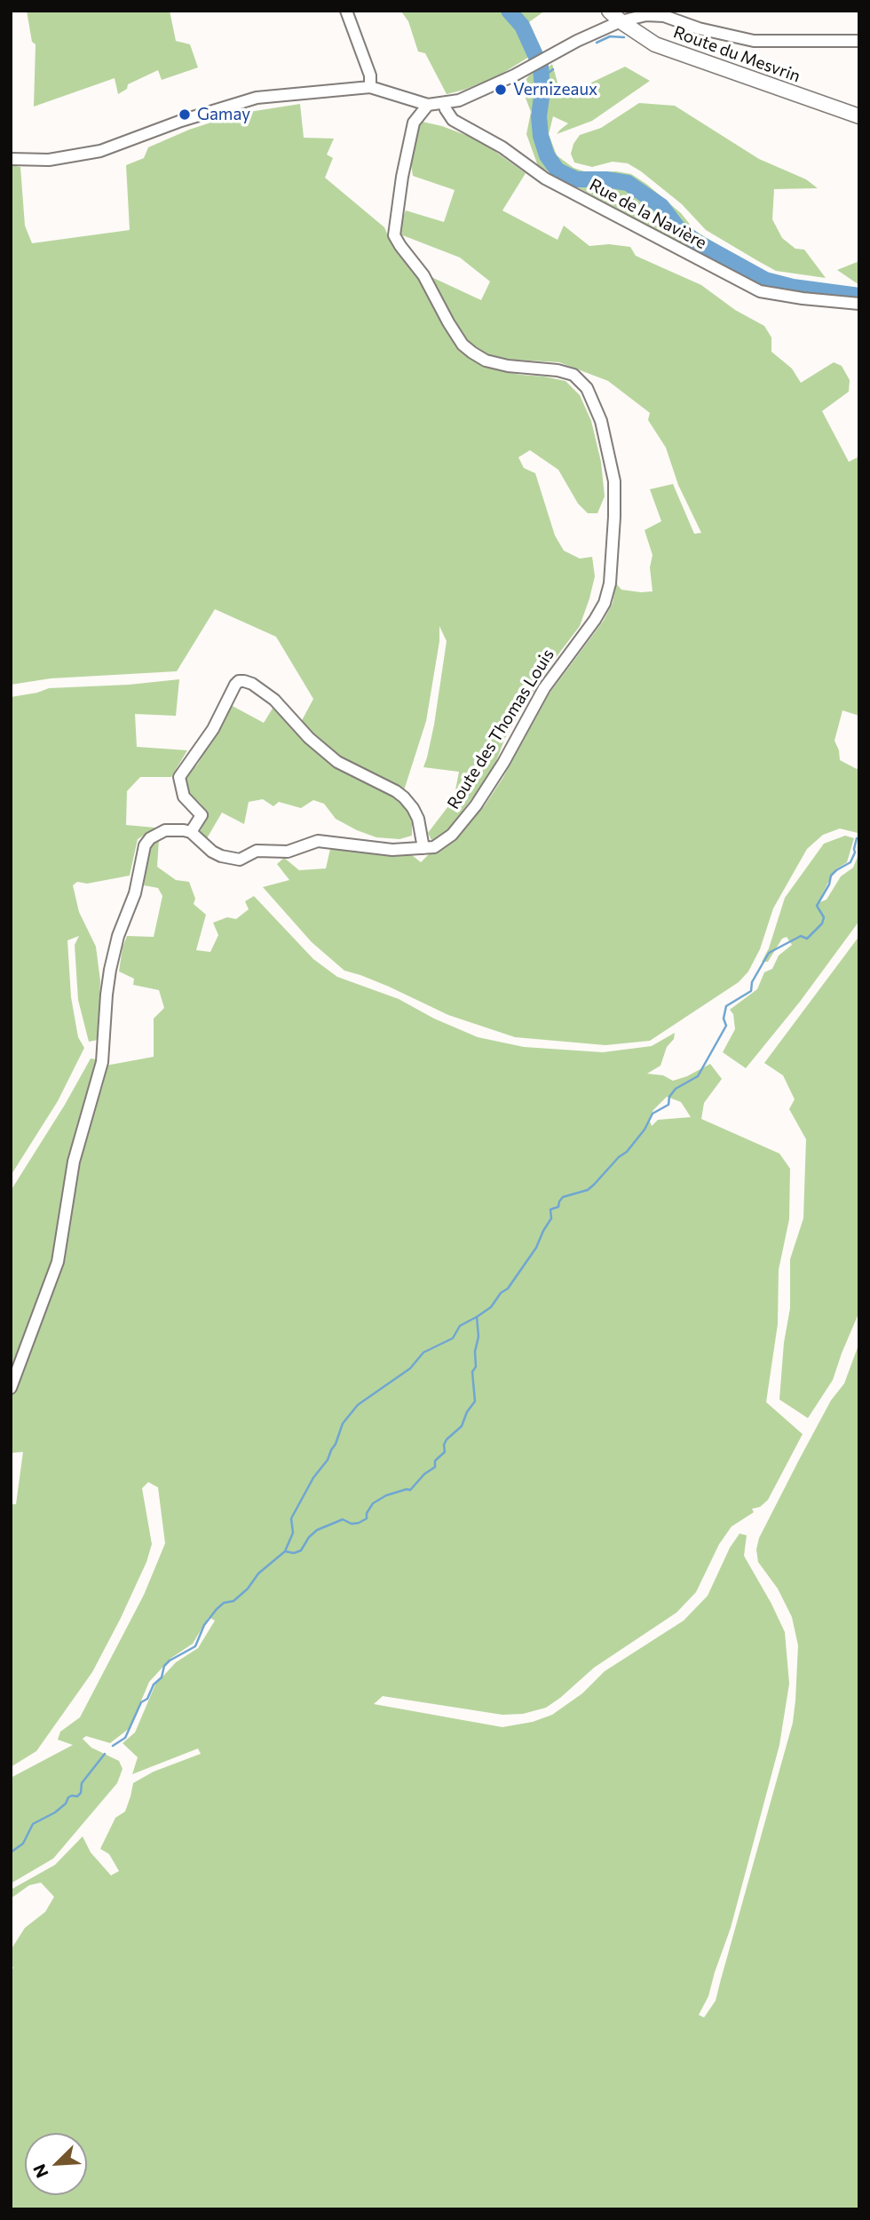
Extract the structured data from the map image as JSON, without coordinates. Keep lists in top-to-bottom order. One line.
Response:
{"streets":{"main road":["Route du Mesvrin"],"street":["Rue de la Navière","Route des Thomas Louis"]},"places":["Vernizeaux","Gamay"],"north":"bottom left"}
